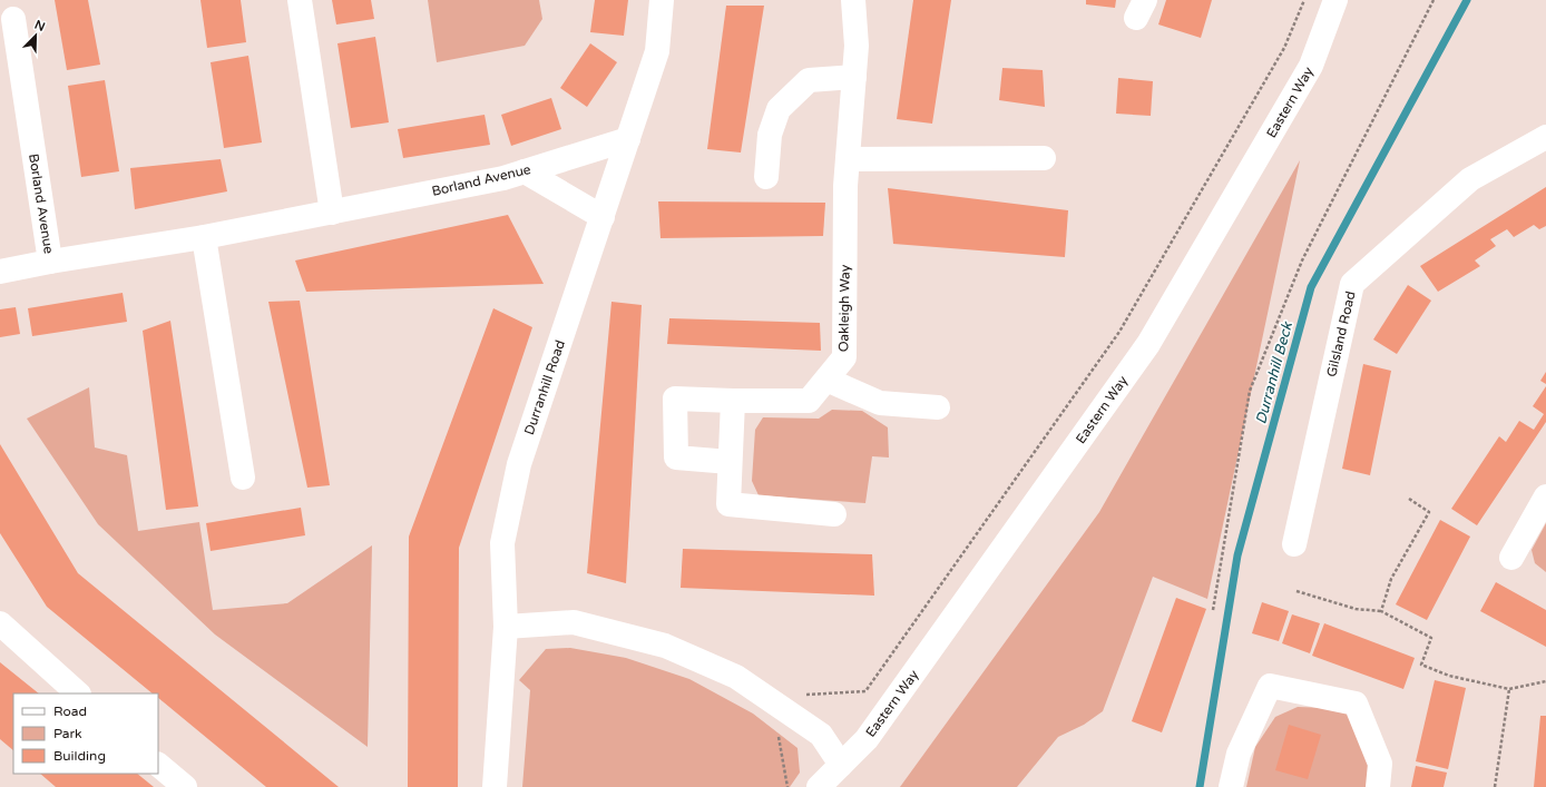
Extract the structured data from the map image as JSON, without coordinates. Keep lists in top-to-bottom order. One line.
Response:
{"streets":{"street":["Eastern Way","Borland Avenue","Oakleigh Way","Gilsland Road","Durranhill Road"]},"crossings":[["Borland Avenue","Durranhill Road"]],"water":["Durranhill Beck"],"legend":["Road","Park","Building"],"north":"top right"}
